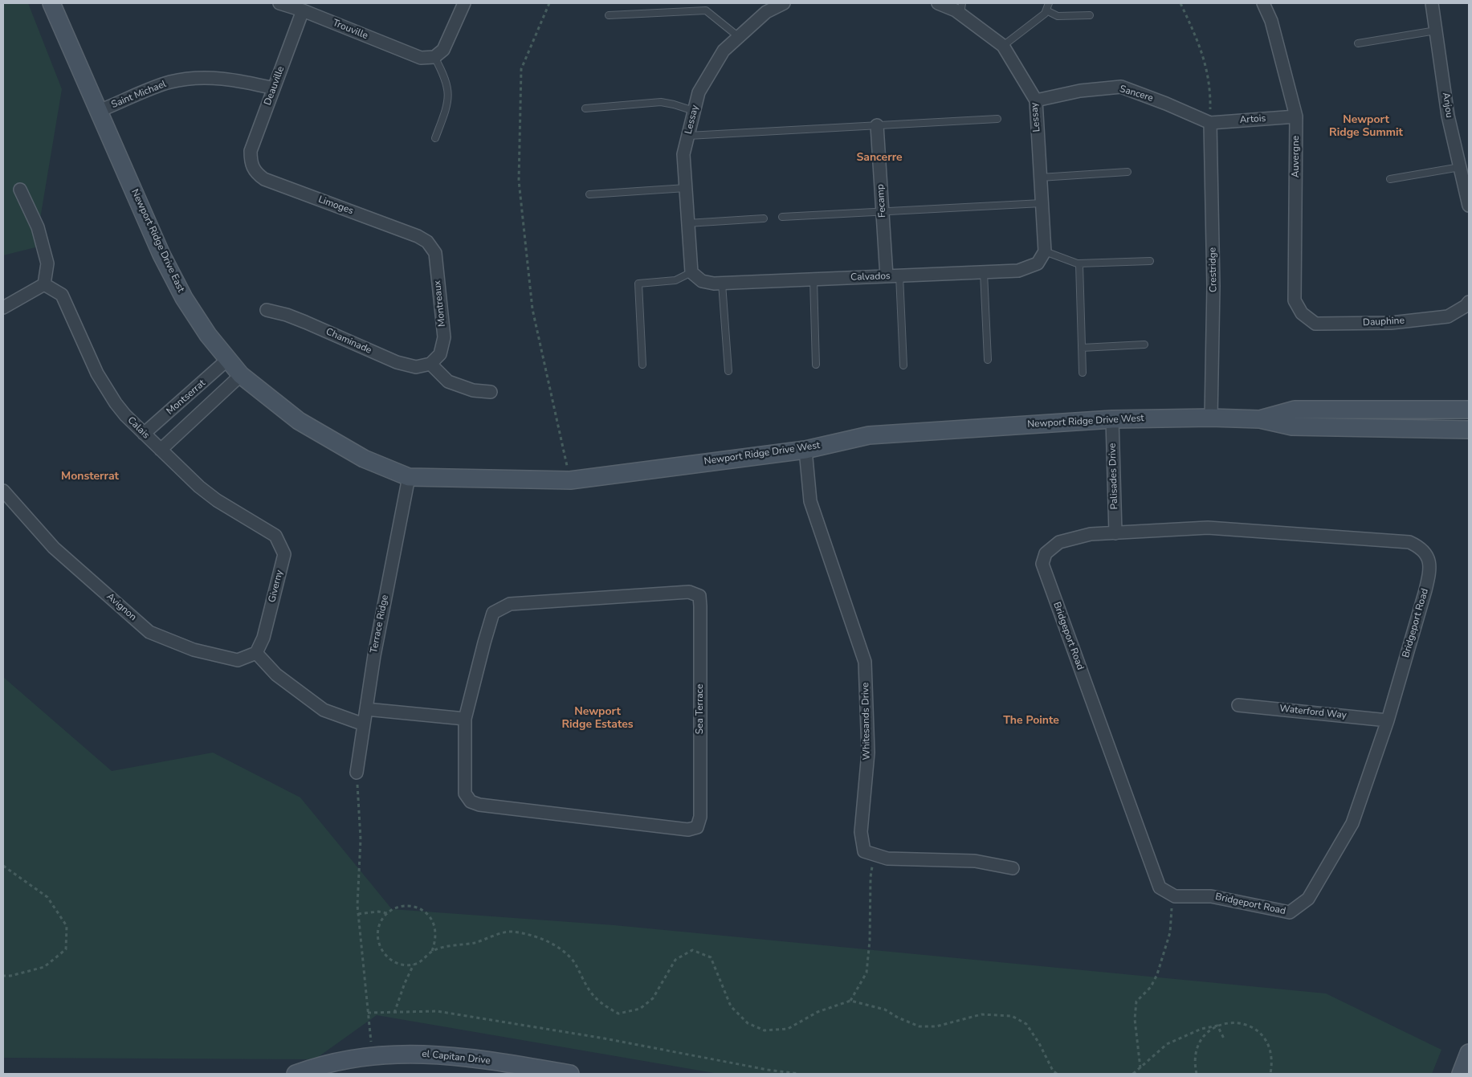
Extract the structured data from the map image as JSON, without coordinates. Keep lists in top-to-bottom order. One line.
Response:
{"streets":{"street":["Trouville","Deauville","Sancere","Saint Michael","Anjou","Lessay","Artois","Auvergne","Fecamp","Limoges","Newport Ridge Drive East","Crestridge","Calvados","Montreaux","Dauphine","Chaminade","Montserrat","Newport Ridge Drive West","Calais","Palisades Drive","Giverny","Avignon","Bridgeport Road","Terrace Ridge","Sea Terrace","Waterford Way","Whitesands Drive","el Capitan Drive"]},"crossings":[["Trouville","Deauville"],["Deauville","Saint Michael"],["Deauville","Limoges"],["Sancere","Lessay"],["Sancere","Artois"],["Sancere","Crestridge"],["Saint Michael","Newport Ridge Drive East"],["Lessay","Calvados"],["Artois","Auvergne"],["Artois","Crestridge"],["Auvergne","Dauphine"],["Fecamp","Calvados"],["Limoges","Montreaux"],["Newport Ridge Drive East","Montserrat"],["Newport Ridge Drive East","Newport Ridge Drive West"],["Newport Ridge Drive East","Terrace Ridge"],["Crestridge","Newport Ridge Drive West"],["Montreaux","Chaminade"],["Montserrat","Calais"],["Newport Ridge Drive West","Palisades Drive"],["Newport Ridge Drive West","Terrace Ridge"],["Newport Ridge Drive West","Whitesands Drive"],["Calais","Giverny"],["Palisades Drive","Bridgeport Road"],["Giverny","Avignon"],["Bridgeport Road","Waterford Way"]],"districts":["Newport Ridge Summit","Sancerre","Monsterrat","Newport Ridge Estates","The Pointe"]}
